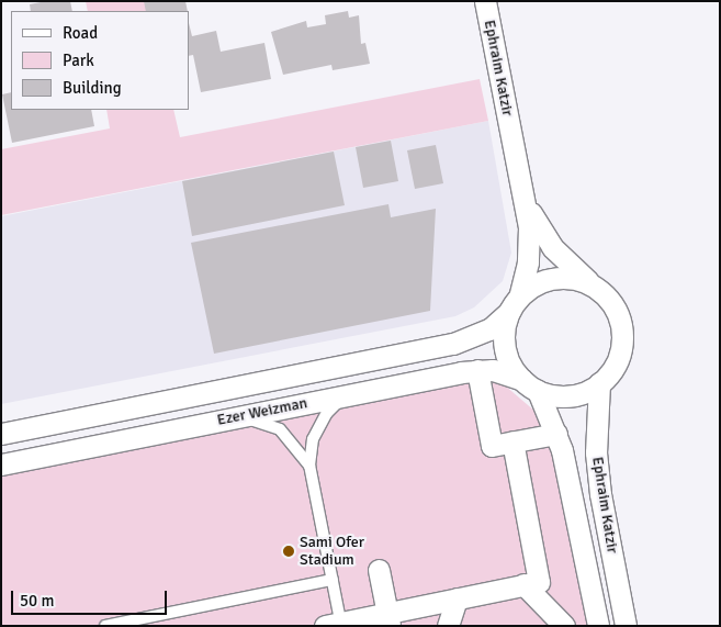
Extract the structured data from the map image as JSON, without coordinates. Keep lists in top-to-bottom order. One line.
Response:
{"streets":{"street":["Ephraim Katzir","Ezer Weizman"]},"crossings":[["Ephraim Katzir","Ezer Weizman"]],"places":["Sami Ofer Stadium"],"legend":["Road","Park","Building"],"scale_bar":"50 m"}
